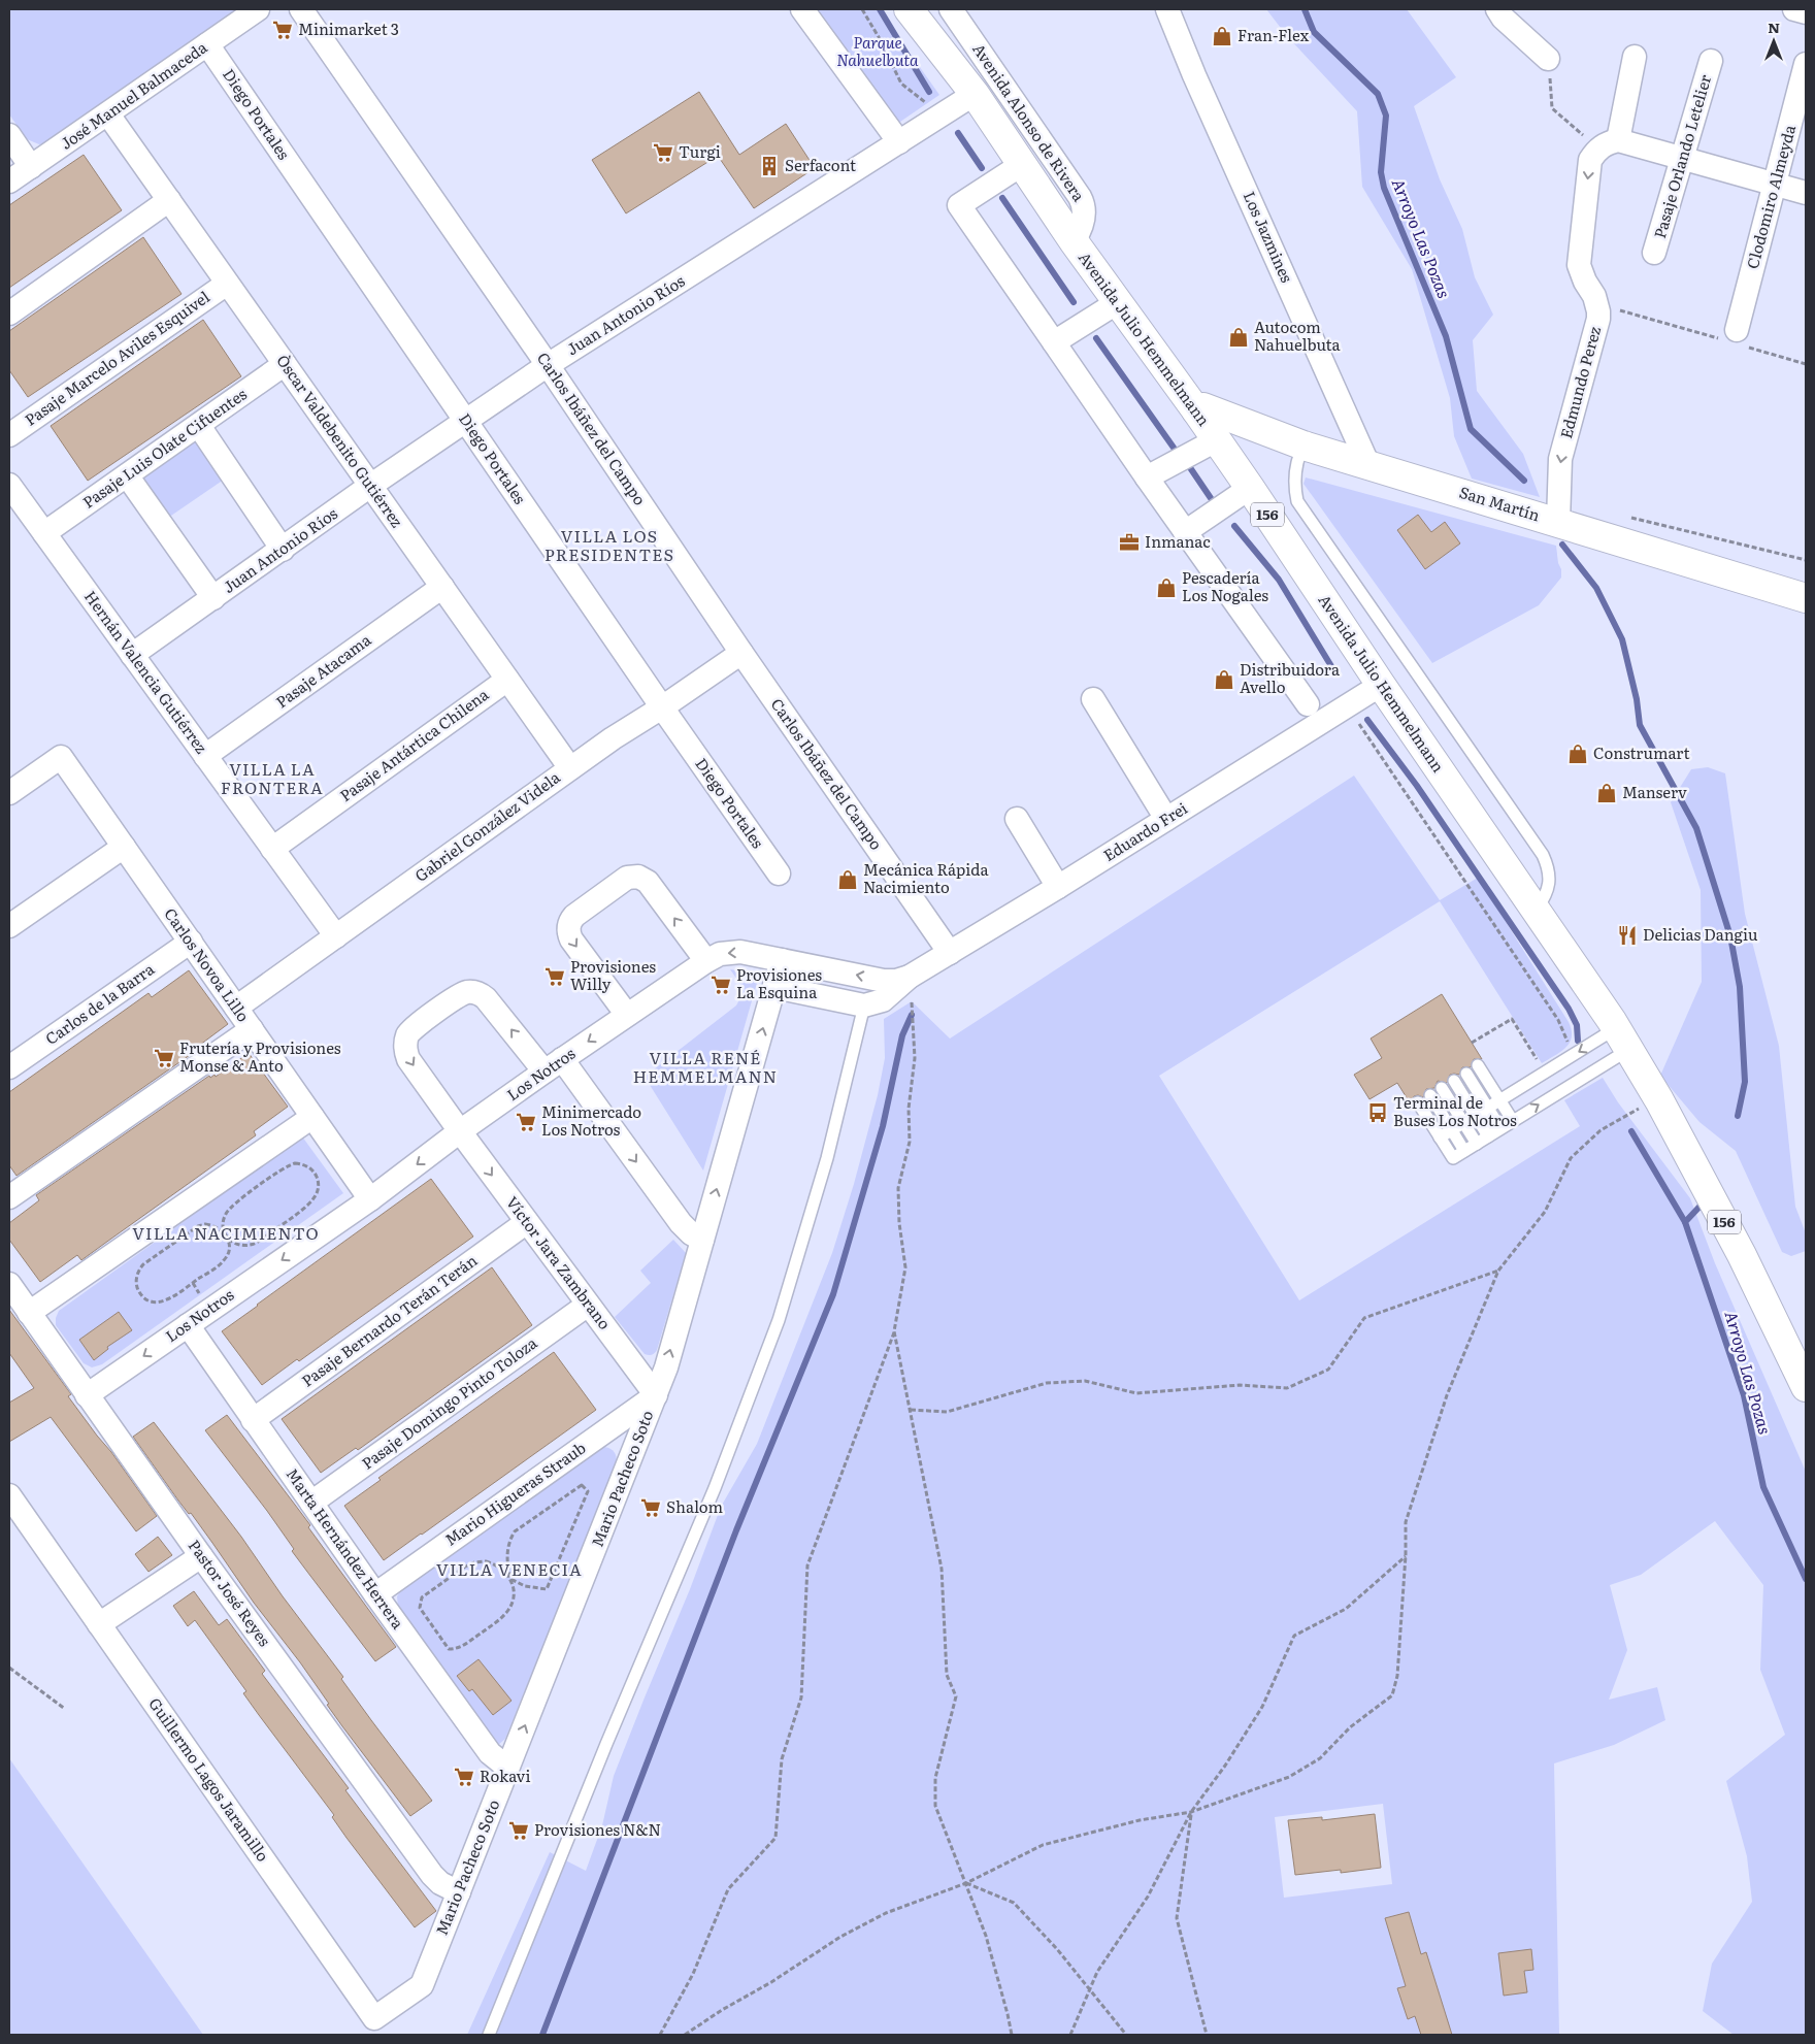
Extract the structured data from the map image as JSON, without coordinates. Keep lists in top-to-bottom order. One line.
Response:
{"streets":{"main road":["Avenida Julio Hemmelmann","San Martín","156"],"street":["José Manuel Balmaceda","Diego Portales","Avenida Alonso de Rivera","Pasaje Orlando Letelier","Clodomiro Almeyda","Los Jazmines","Juan Antonio Ríos","Pasaje Marcelo Aviles Esquivel","Edmundo Perez","Carlos Ibáñez del Campo","Òscar Valdebenito Gutiérrez","Pasaje Luis Olate Cifuentes","Pasaje Atacama","Hernán Valencia Gutiérrez","Pasaje Antártica Chilena","Gabriel González Videla","Eduardo Frei","Carlos Novoa Lillo","Carlos de la Barra","Los Notros","Víctor Jara Zambrano","Pasaje Bernardo Terán Terán","Pasaje Domingo Pinto Toloza","Mario Pacheco Soto","Mario Higueras Straub","Marta Hernández Herrera","Pastor José Reyes","Guillermo Lagos Jaramillo"]},"crossings":[["José Manuel Balmaceda","Diego Portales"],["José Manuel Balmaceda","Òscar Valdebenito Gutiérrez"],["Diego Portales","Juan Antonio Ríos"],["Diego Portales","Gabriel González Videla"],["Avenida Alonso de Rivera","Avenida Julio Hemmelmann"],["Los Jazmines","San Martín"],["Juan Antonio Ríos","Avenida Julio Hemmelmann"],["Juan Antonio Ríos","Carlos Ibáñez del Campo"],["Juan Antonio Ríos","Òscar Valdebenito Gutiérrez"],["Juan Antonio Ríos","Hernán Valencia Gutiérrez"],["Avenida Julio Hemmelmann","San Martín"],["Avenida Julio Hemmelmann","Eduardo Frei"],["Pasaje Marcelo Aviles Esquivel","Òscar Valdebenito Gutiérrez"],["Edmundo Perez","San Martín"],["Carlos Ibáñez del Campo","Gabriel González Videla"],["Carlos Ibáñez del Campo","Eduardo Frei"],["Òscar Valdebenito Gutiérrez","Pasaje Luis Olate Cifuentes"],["Òscar Valdebenito Gutiérrez","Pasaje Atacama"],["Òscar Valdebenito Gutiérrez","Pasaje Antártica Chilena"],["Òscar Valdebenito Gutiérrez","Gabriel González Videla"],["Pasaje Luis Olate Cifuentes","Hernán Valencia Gutiérrez"],["Pasaje Atacama","Hernán Valencia Gutiérrez"],["Hernán Valencia Gutiérrez","Pasaje Antártica Chilena"],["Hernán Valencia Gutiérrez","Gabriel González Videla"],["Gabriel González Videla","Carlos Novoa Lillo"],["Eduardo Frei","Los Notros"],["Carlos Novoa Lillo","Carlos de la Barra"],["Carlos Novoa Lillo","Los Notros"],["Los Notros","Víctor Jara Zambrano"],["Los Notros","Mario Pacheco Soto"],["Los Notros","Marta Hernández Herrera"],["Los Notros","Pastor José Reyes"],["Víctor Jara Zambrano","Pasaje Bernardo Terán Terán"],["Víctor Jara Zambrano","Pasaje Domingo Pinto Toloza"],["Víctor Jara Zambrano","Mario Pacheco Soto"],["Víctor Jara Zambrano","Mario Higueras Straub"],["Pasaje Bernardo Terán Terán","Marta Hernández Herrera"],["Pasaje Domingo Pinto Toloza","Marta Hernández Herrera"],["Mario Pacheco Soto","Mario Higueras Straub"],["Mario Pacheco Soto","Marta Hernández Herrera"],["Mario Pacheco Soto","Pastor José Reyes"],["Mario Pacheco Soto","Guillermo Lagos Jaramillo"],["Mario Higueras Straub","Marta Hernández Herrera"]],"one_way":["Edmundo Perez","Mario Pacheco Soto"],"districts":["VILLA LOS PRESIDENTES","VILLA LA FRONTERA","VILLA RENÉ HEMMELMANN","VILLA NACIMIENTO","VILLA VENECIA"],"water":["Arroyo Las Pozas"],"parks":["Parque Nahuelbuta"],"places":{"supermarket":["Minimarket 3","Turgi","Provisiones Willy","Provisiones La Esquina","Frutería y Provisiones Monse & Anto","Minimercado Los Notros","Shalom","Rokavi","Provisiones N&N"],"shop":["Fran-Flex","Autocom Nahuelbuta","Pescadería Los Nogales","Distribuidora Avello","Construmart","Manserv","Mecánica Rápida Nacimiento"],"building":["Serfacont"],"office":["Inmanac"],"restaurant":["Delicias Dangiu"],"bus stop":["Terminal de Buses Los Notros"]},"north":"top"}
